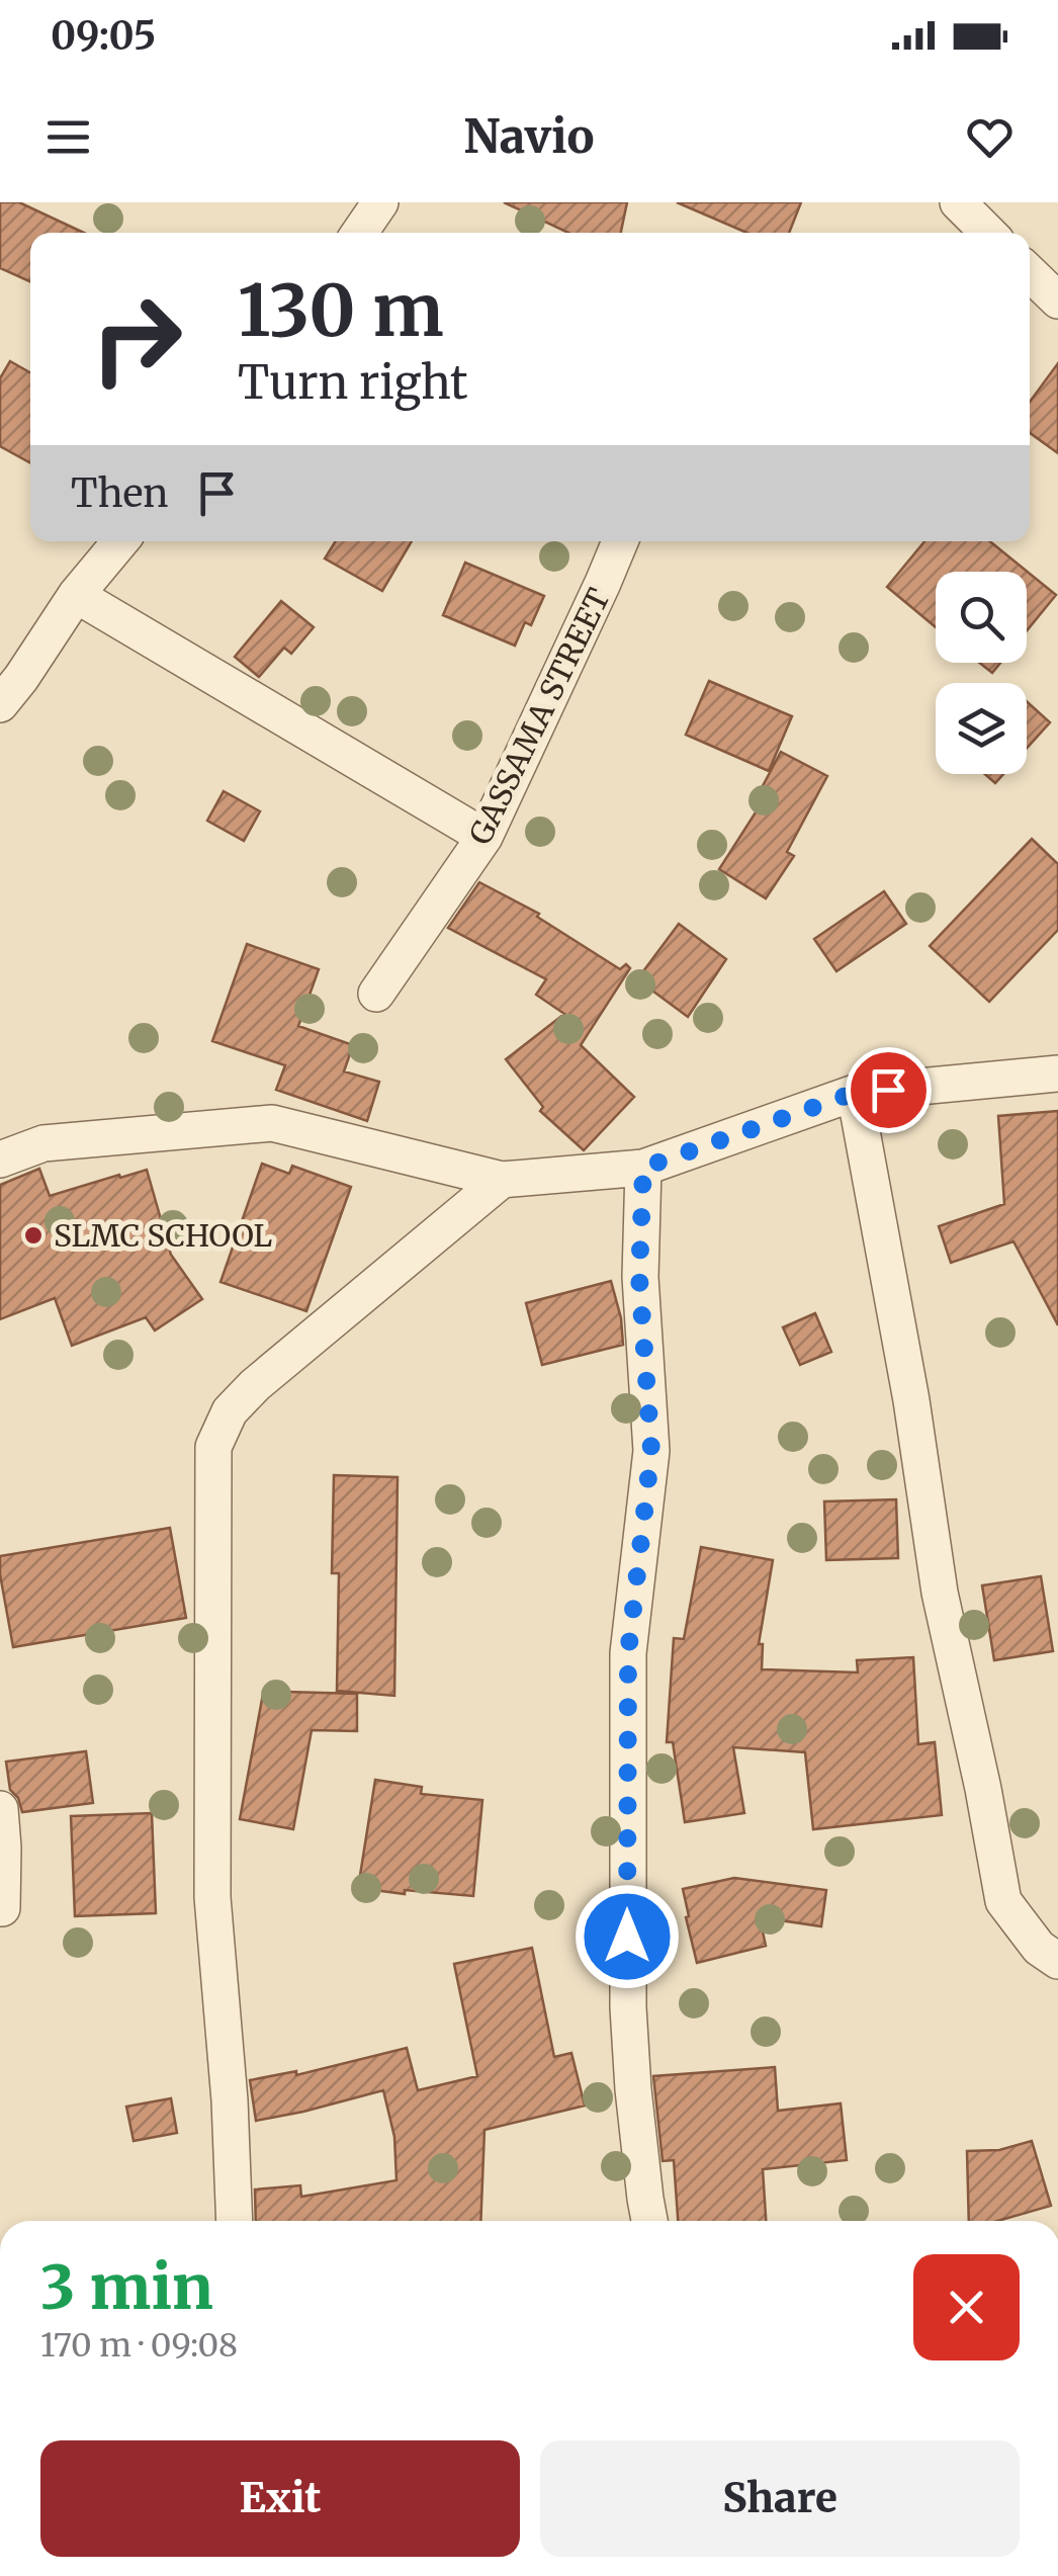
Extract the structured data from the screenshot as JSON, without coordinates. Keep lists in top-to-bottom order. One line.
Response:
{"streets":{"street":["GASSAMA STREET"]},"places":["SLMC SCHOOL"],"page":{"status":"09:05","header":"Navio","turn":["130 m","Turn right"],"then":"Then","heading":["3 min","170 m · 09:08"],"buttons":["Exit","Share"]}}
